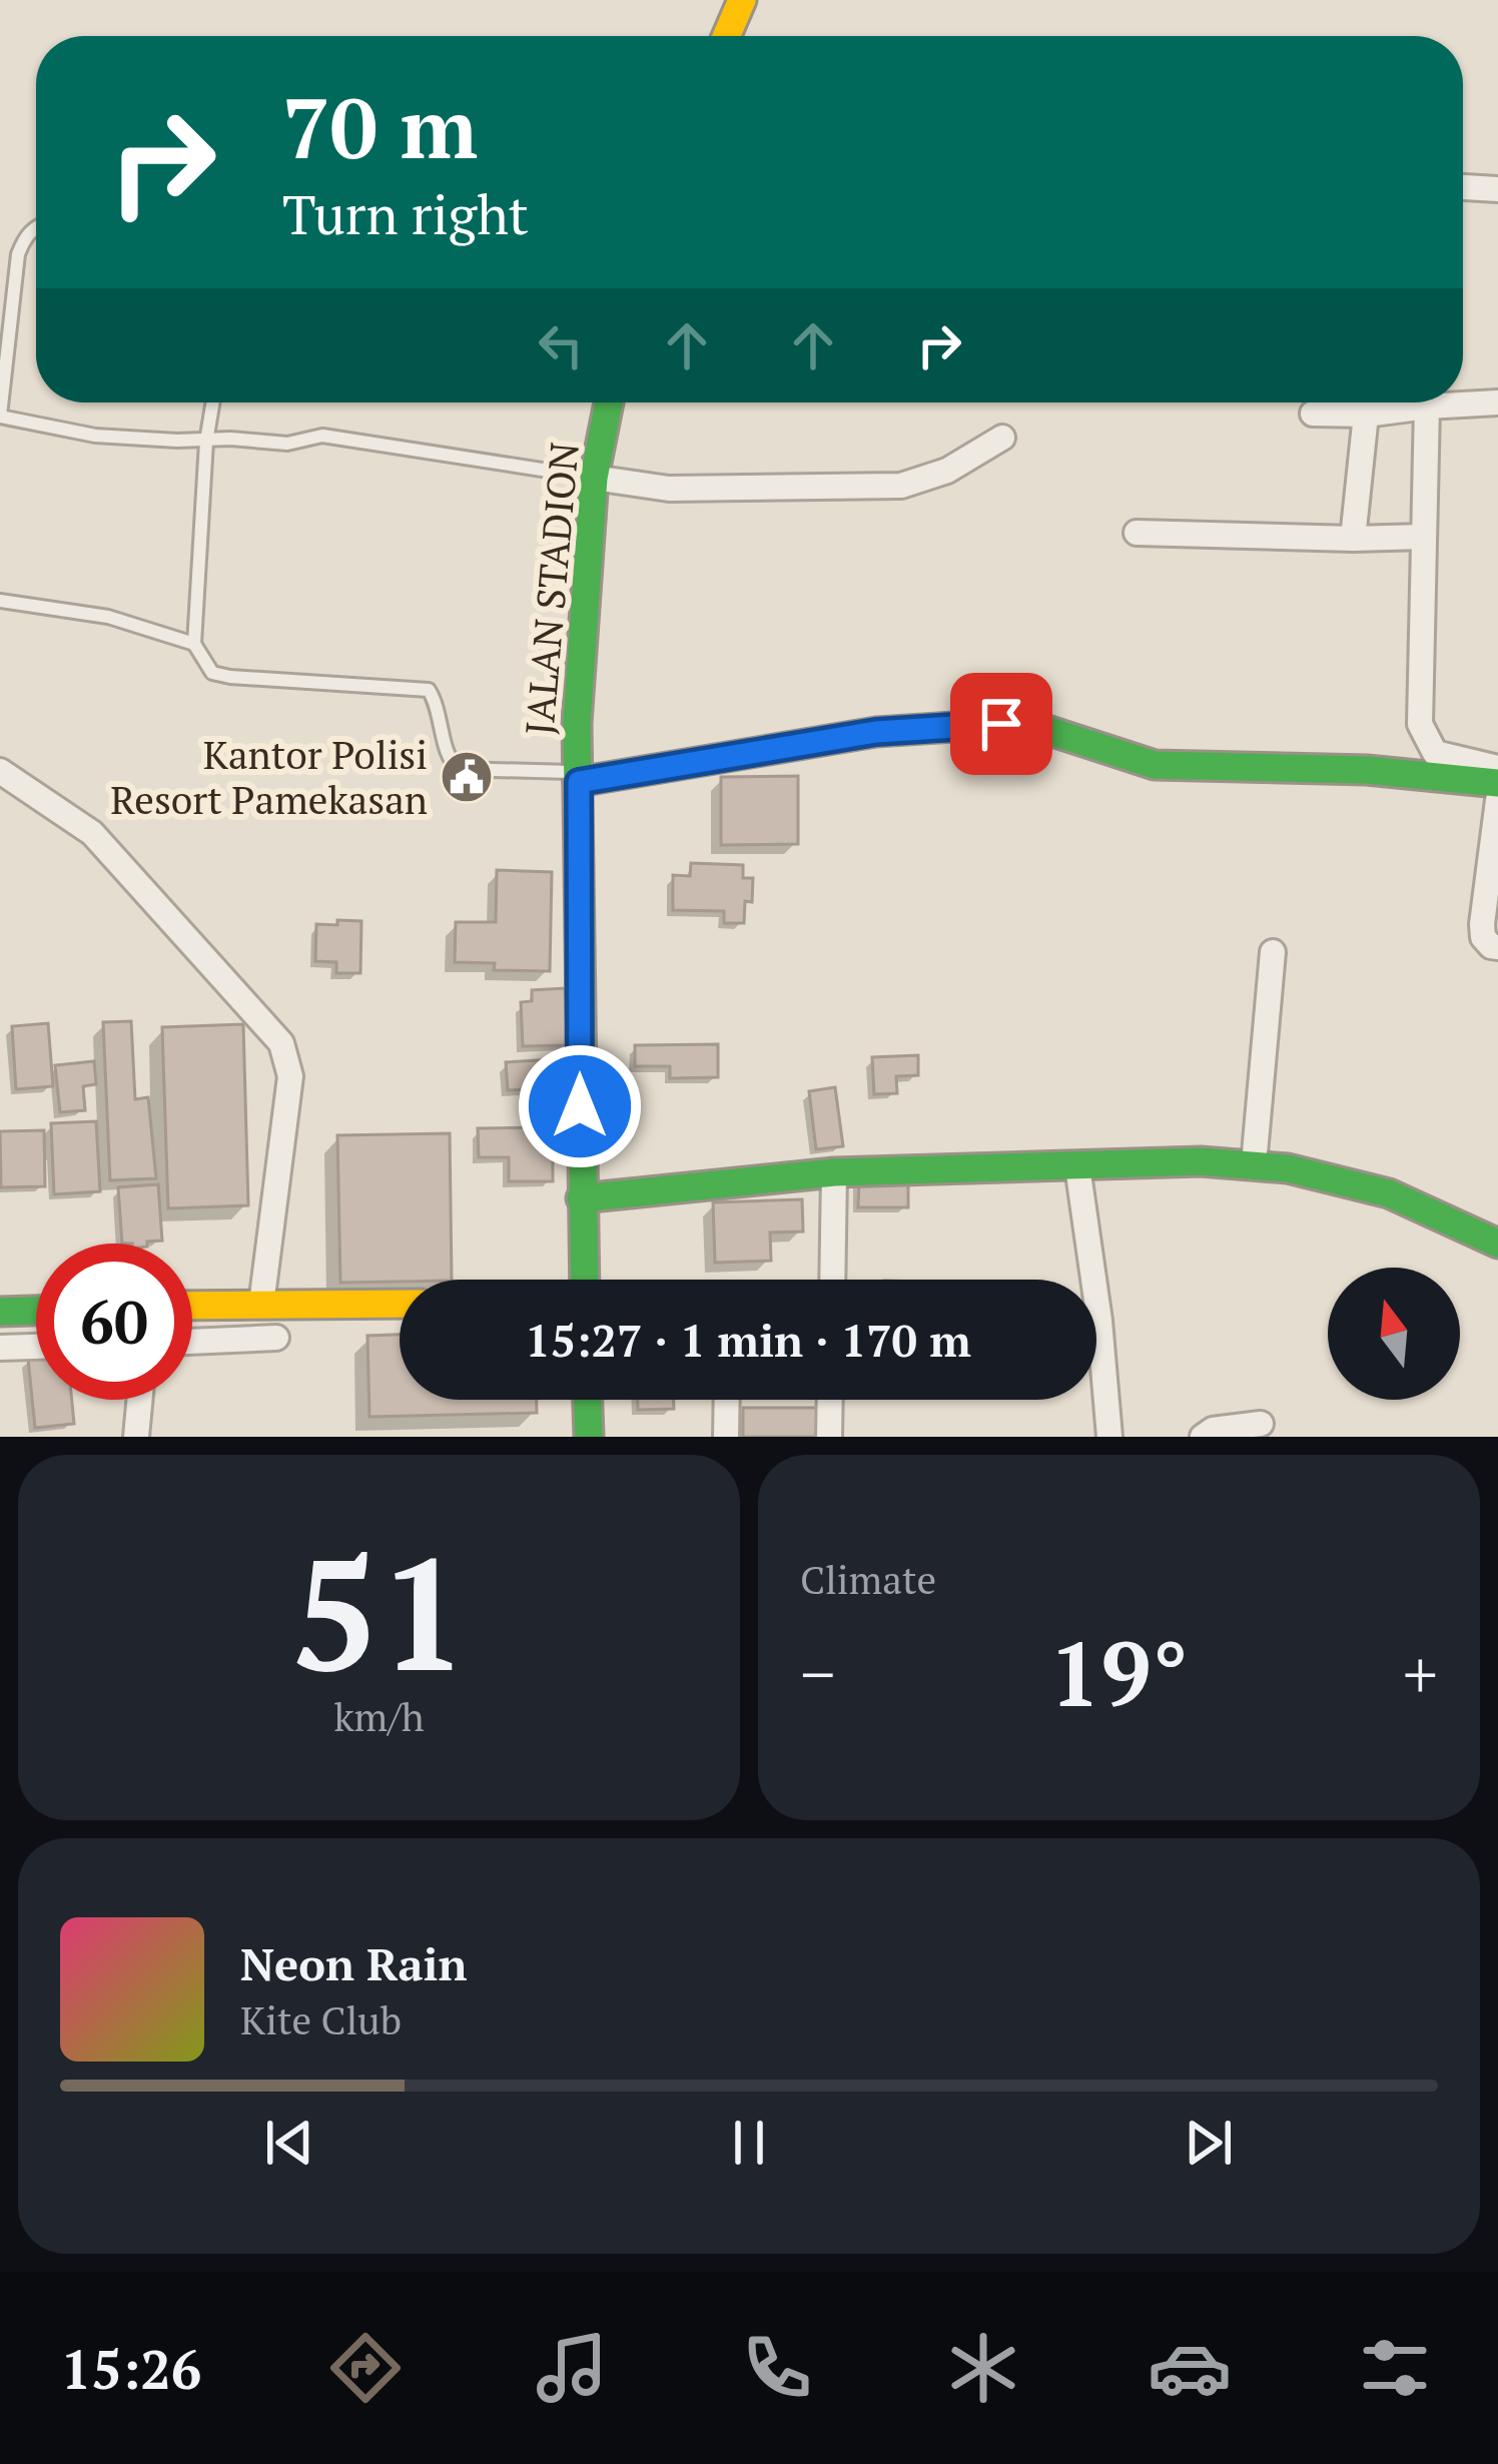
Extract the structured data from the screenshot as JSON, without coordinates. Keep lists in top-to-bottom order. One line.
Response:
{"streets":{"street":["JALAN STADION"]},"places":{"public building":["Kantor Polisi Resort Pamekasan"]},"north":"top","page":{"turn":["70 m","Turn right"],"limit":"60","trip":"15:27 · 1 min · 170 m","tile":[["51","km/h"],"Climate"],"heat":["−","19°","+"],"song":["Neon Rain","Kite Club"],"tabs":"15:26"}}
